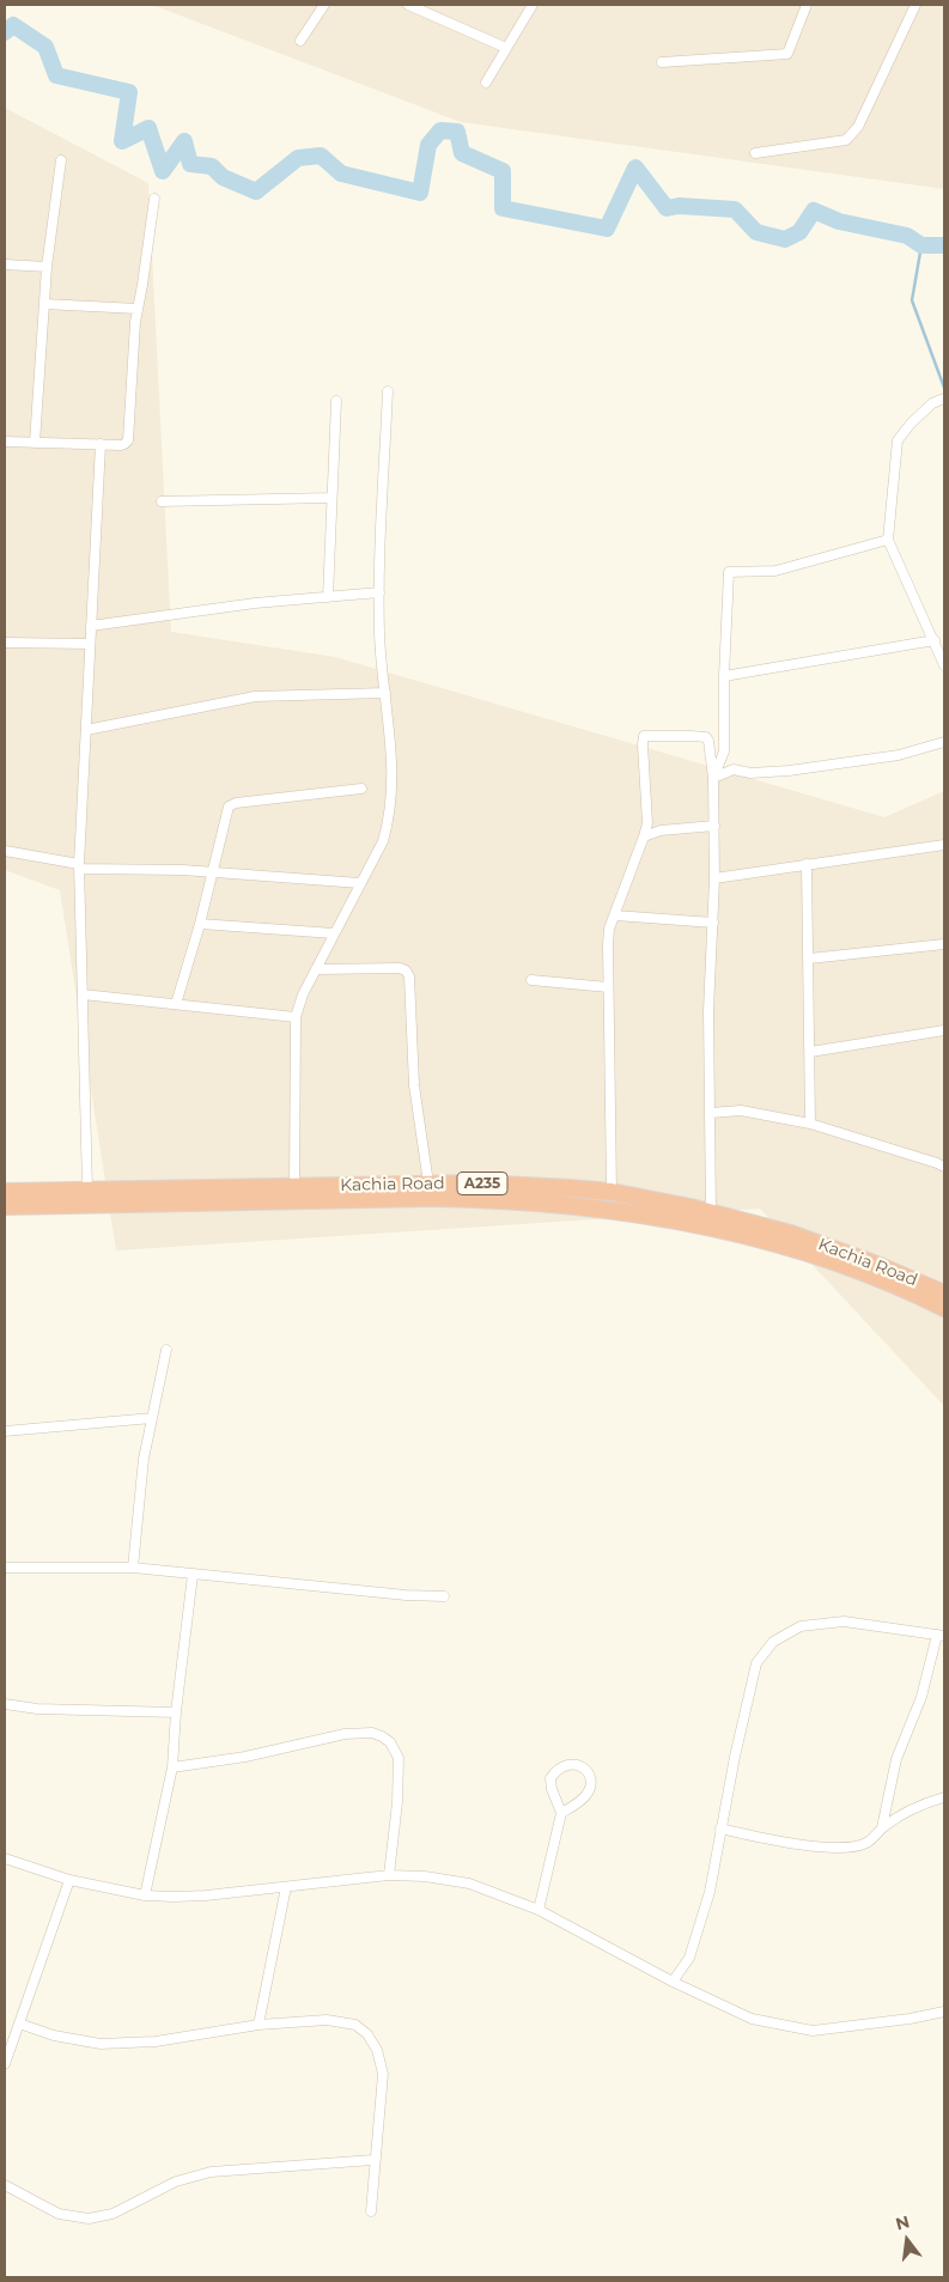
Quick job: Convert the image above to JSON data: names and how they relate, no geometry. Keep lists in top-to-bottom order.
{
  "streets": {
    "highway": ["A235", "Kachia Road"]
  },
  "north": "top"
}
